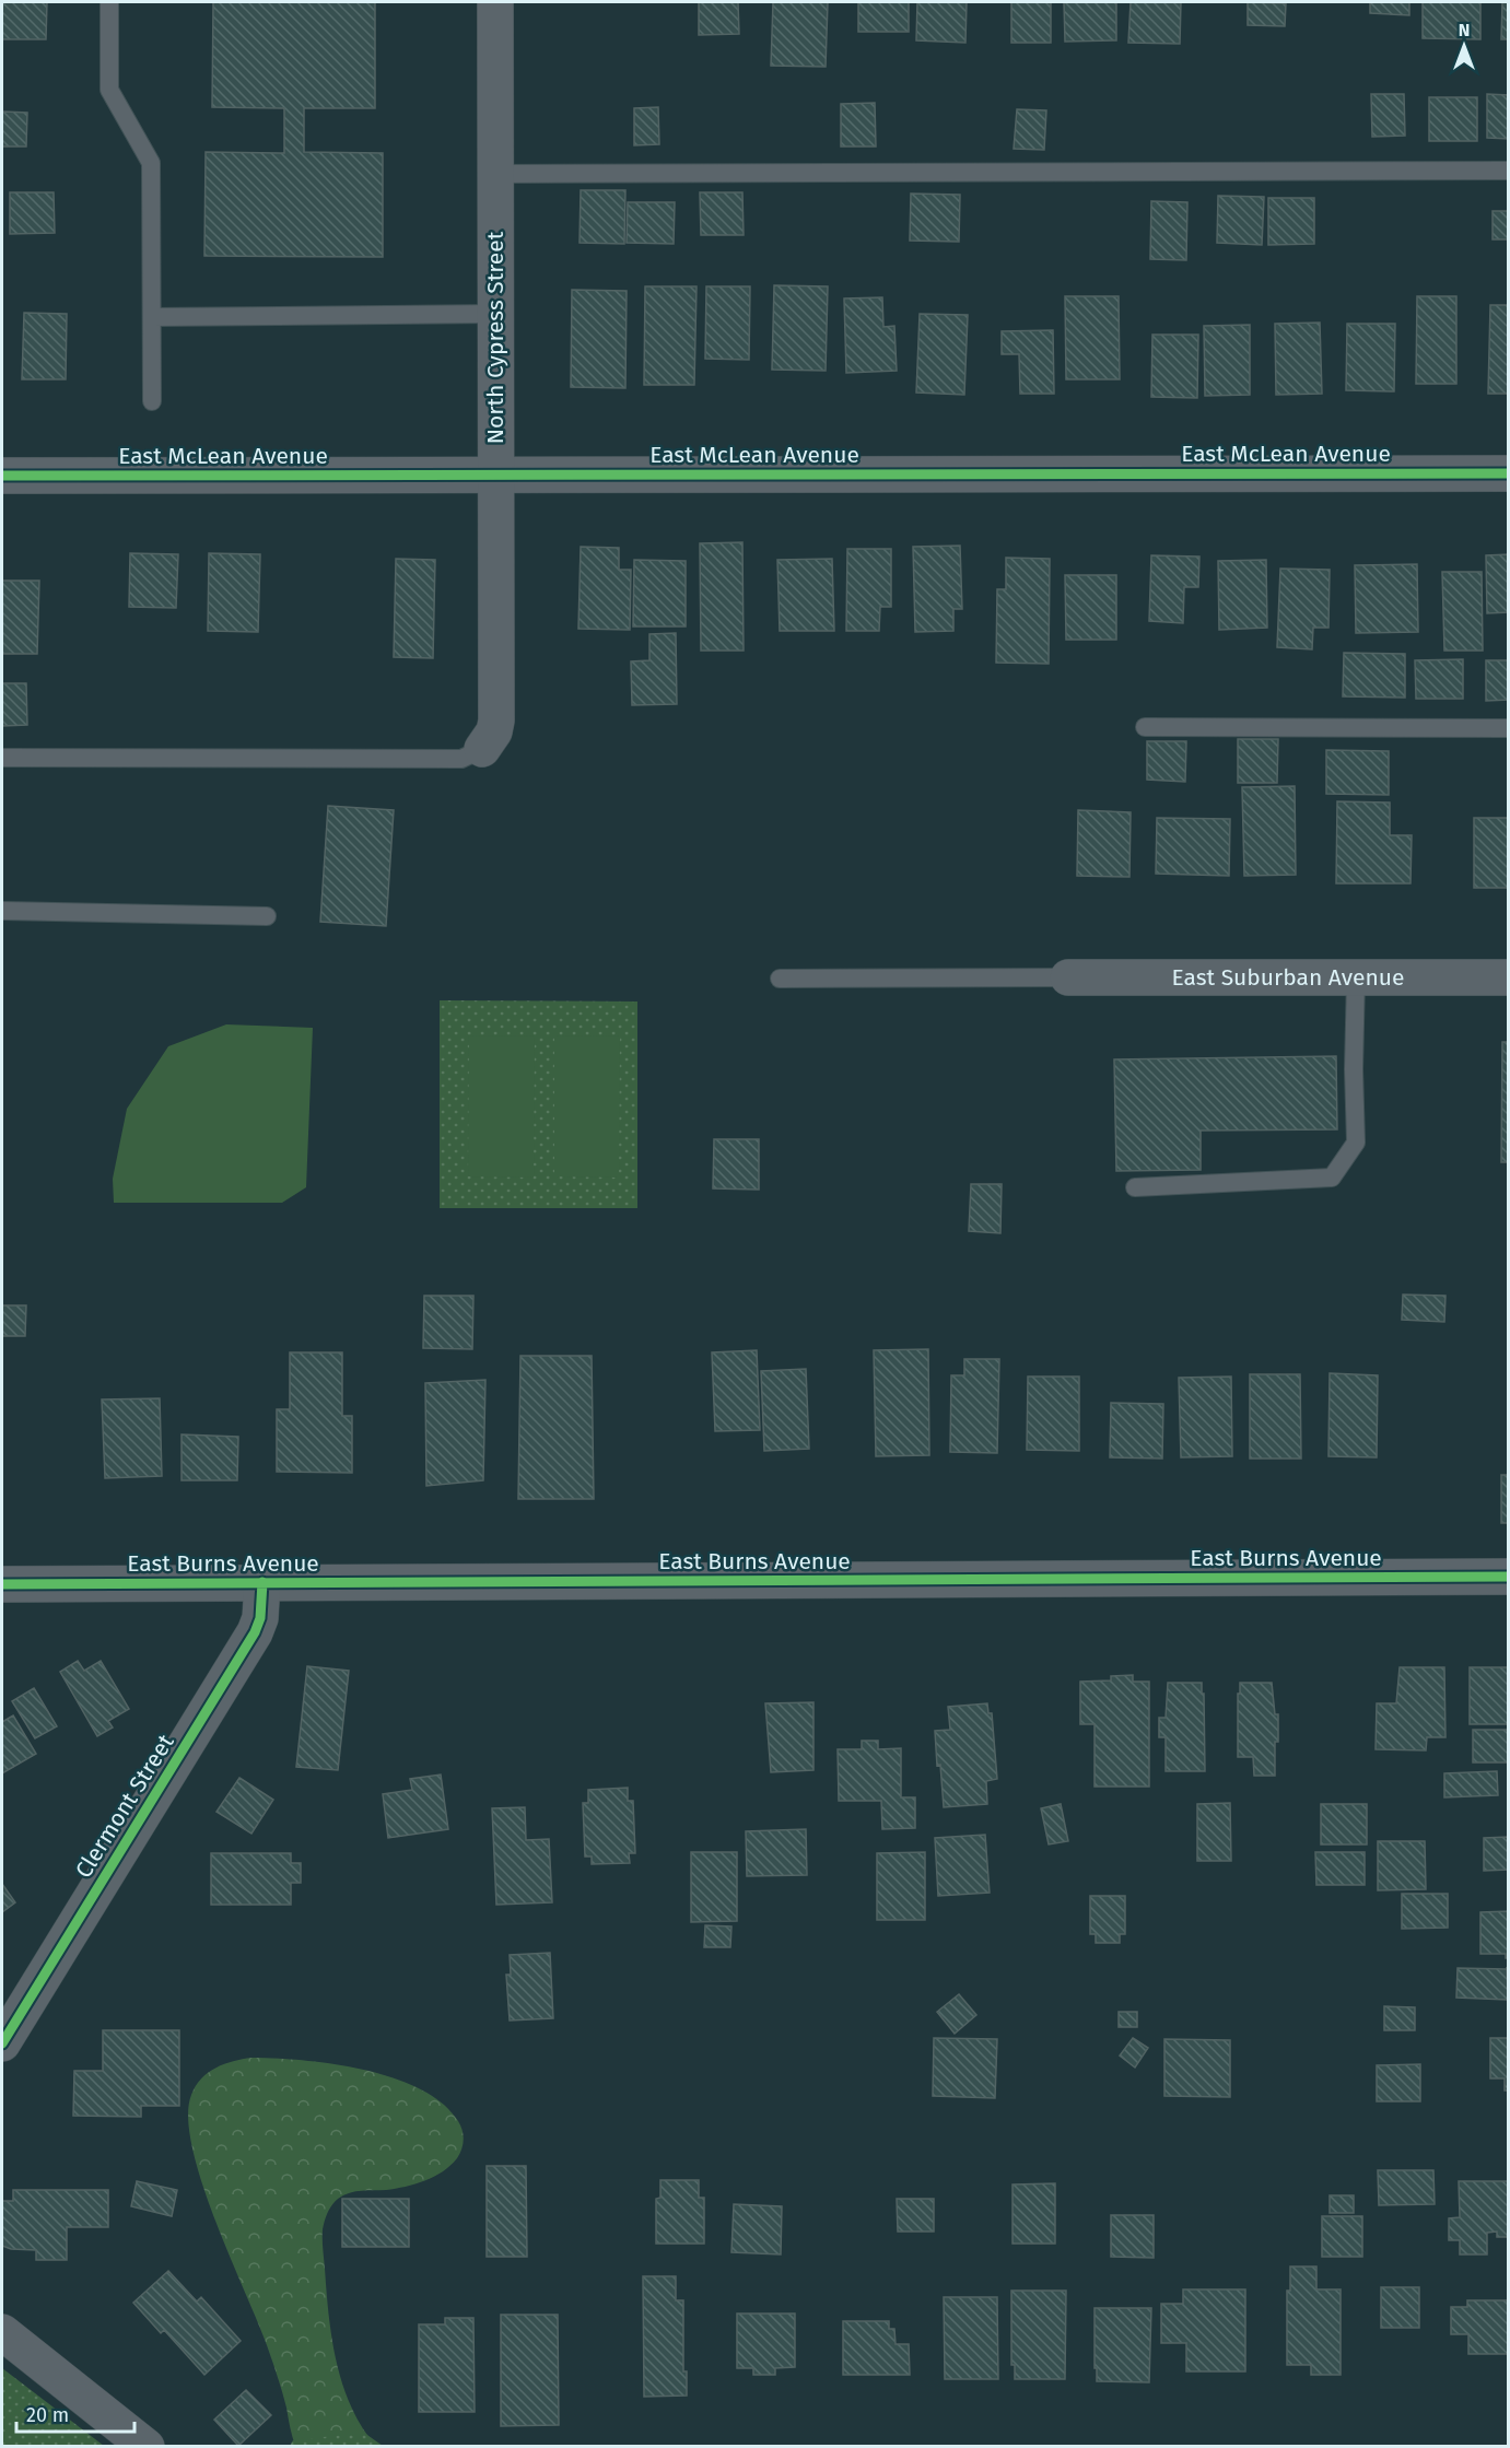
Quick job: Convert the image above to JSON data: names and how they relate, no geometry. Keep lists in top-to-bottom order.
{
  "streets": {
    "street": [
      "North Cypress Street",
      "East McLean Avenue",
      "East Suburban Avenue",
      "East Burns Avenue",
      "Clermont Street"
    ]
  },
  "crossings": [
    ["North Cypress Street", "East McLean Avenue"],
    ["East Burns Avenue", "Clermont Street"]
  ],
  "scale_bar": "20 m",
  "north": "top"
}
